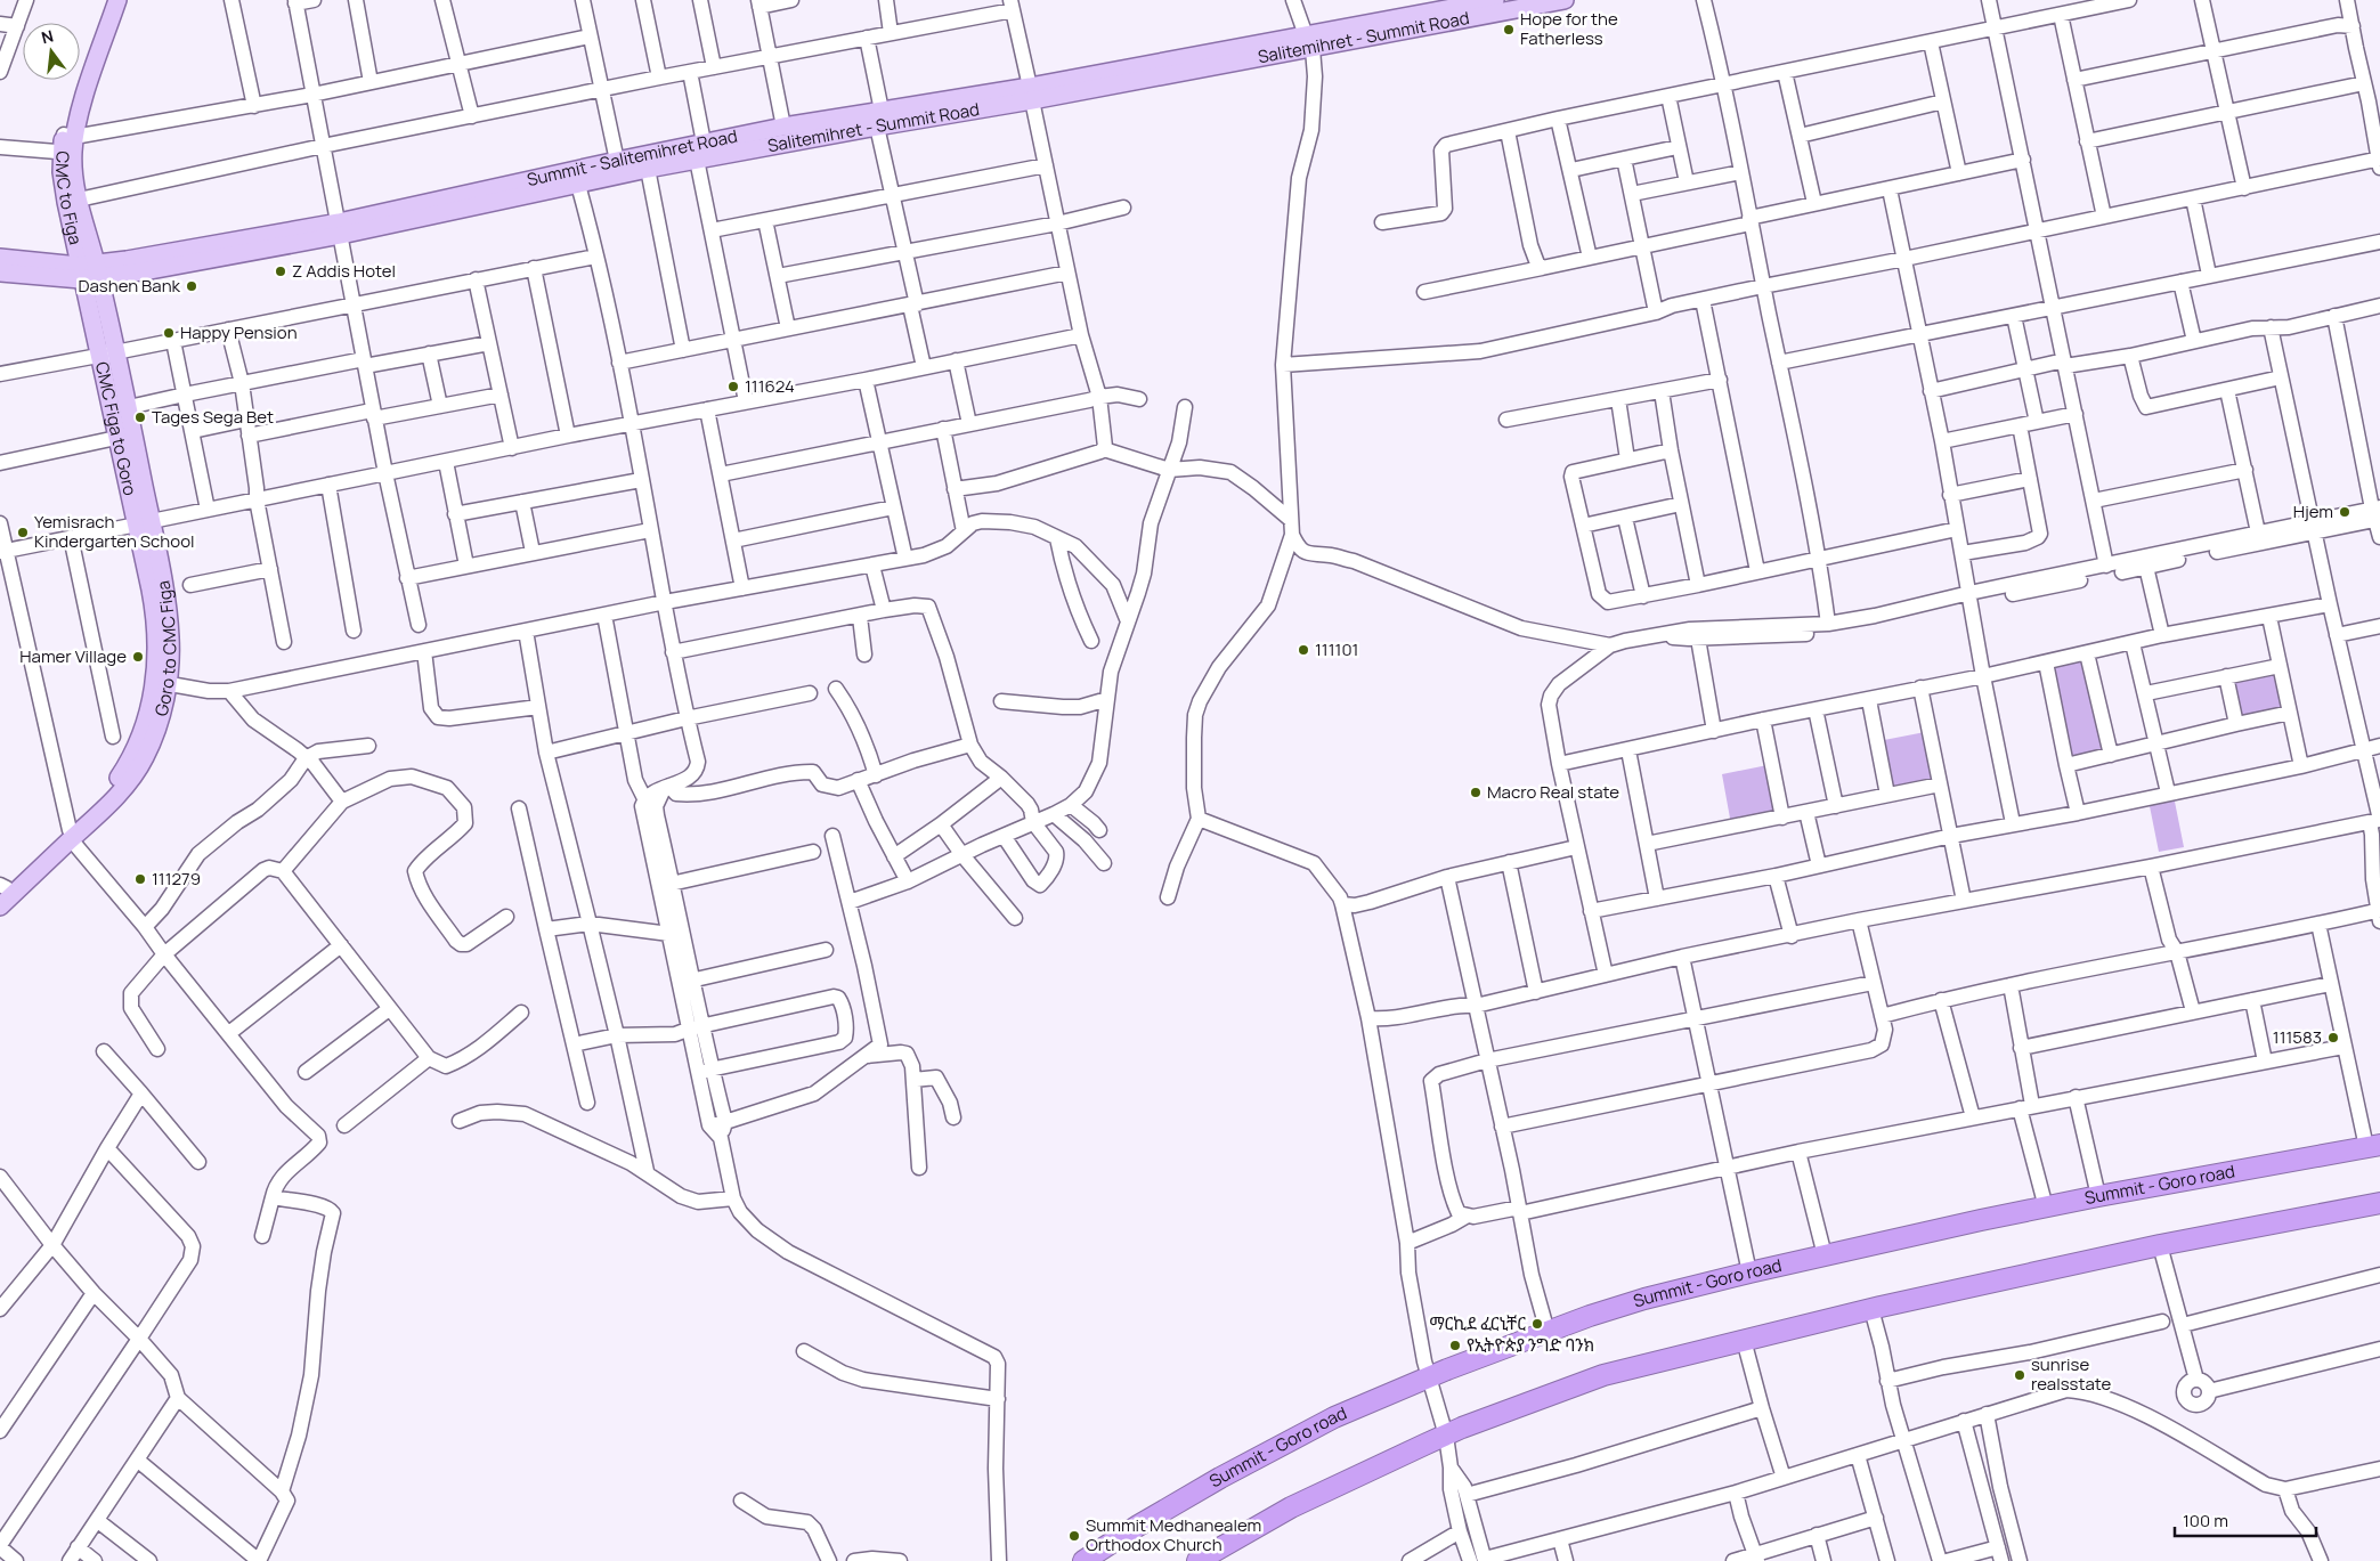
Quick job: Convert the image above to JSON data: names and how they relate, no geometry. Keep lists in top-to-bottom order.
{
  "streets": {
    "highway": ["Summit - Goro road"],
    "main road": [
      "Salitemihret - Summit Road",
      "Summit - Salitemihret Road",
      "CMC to Figa",
      "CMC Figa to Goro",
      "Goro to CMC Figa"
    ]
  },
  "crossings": [
    ["Salitemihret - Summit Road", "Summit - Salitemihret Road"],
    ["Summit - Salitemihret Road", "Goro to CMC Figa"],
    ["CMC to Figa", "CMC Figa to Goro"],
    ["CMC to Figa", "Goro to CMC Figa"],
    ["CMC Figa to Goro", "Goro to CMC Figa"]
  ],
  "places": [
    "Hope for the Fatherless",
    "Z Addis Hotel",
    "Dashen Bank",
    "Happy Pension",
    "111624",
    "Tages Sega Bet",
    "Hjem",
    "Yemisrach Kindergarten School",
    "111101",
    "Hamer Village",
    "Macro Real state",
    "111279",
    "111583",
    "ማርኪደ ፈርኒቸር",
    "የኢትዮጵያ ንግድ ባንክ",
    "sunrise realsstate",
    "Summit Medhanealem Orthodox Church"
  ],
  "scale_bar": "100 m",
  "north": "top"
}
